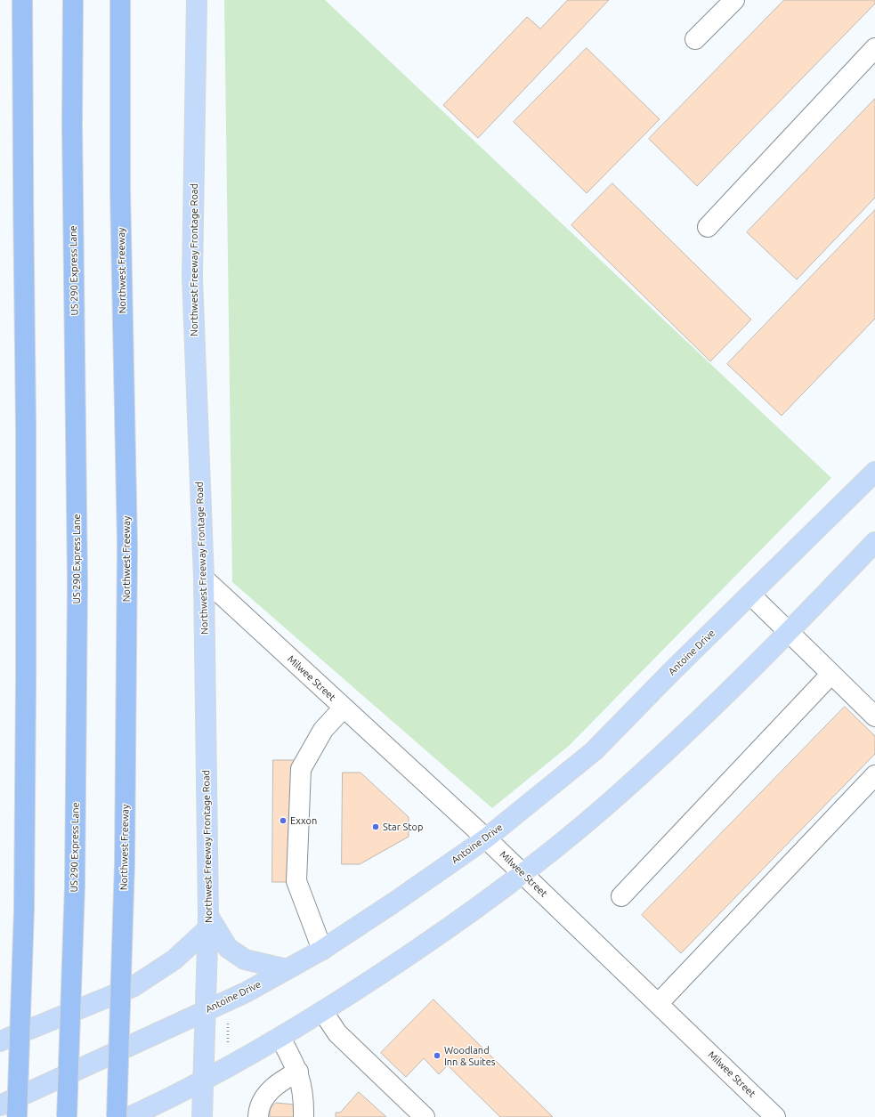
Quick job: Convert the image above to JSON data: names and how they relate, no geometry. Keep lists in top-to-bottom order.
{
  "streets": {
    "highway": ["US 290 Express Lane", "Northwest Freeway"],
    "main road": ["Northwest Freeway Frontage Road", "Antoine Drive"],
    "street": ["Milwee Street"]
  },
  "crossings": [
    ["Northwest Freeway Frontage Road", "Antoine Drive"],
    ["Northwest Freeway Frontage Road", "Milwee Street"],
    ["Antoine Drive", "Milwee Street"]
  ],
  "places": ["Exxon", "Star Stop", "Woodland Inn & Suites"]
}
